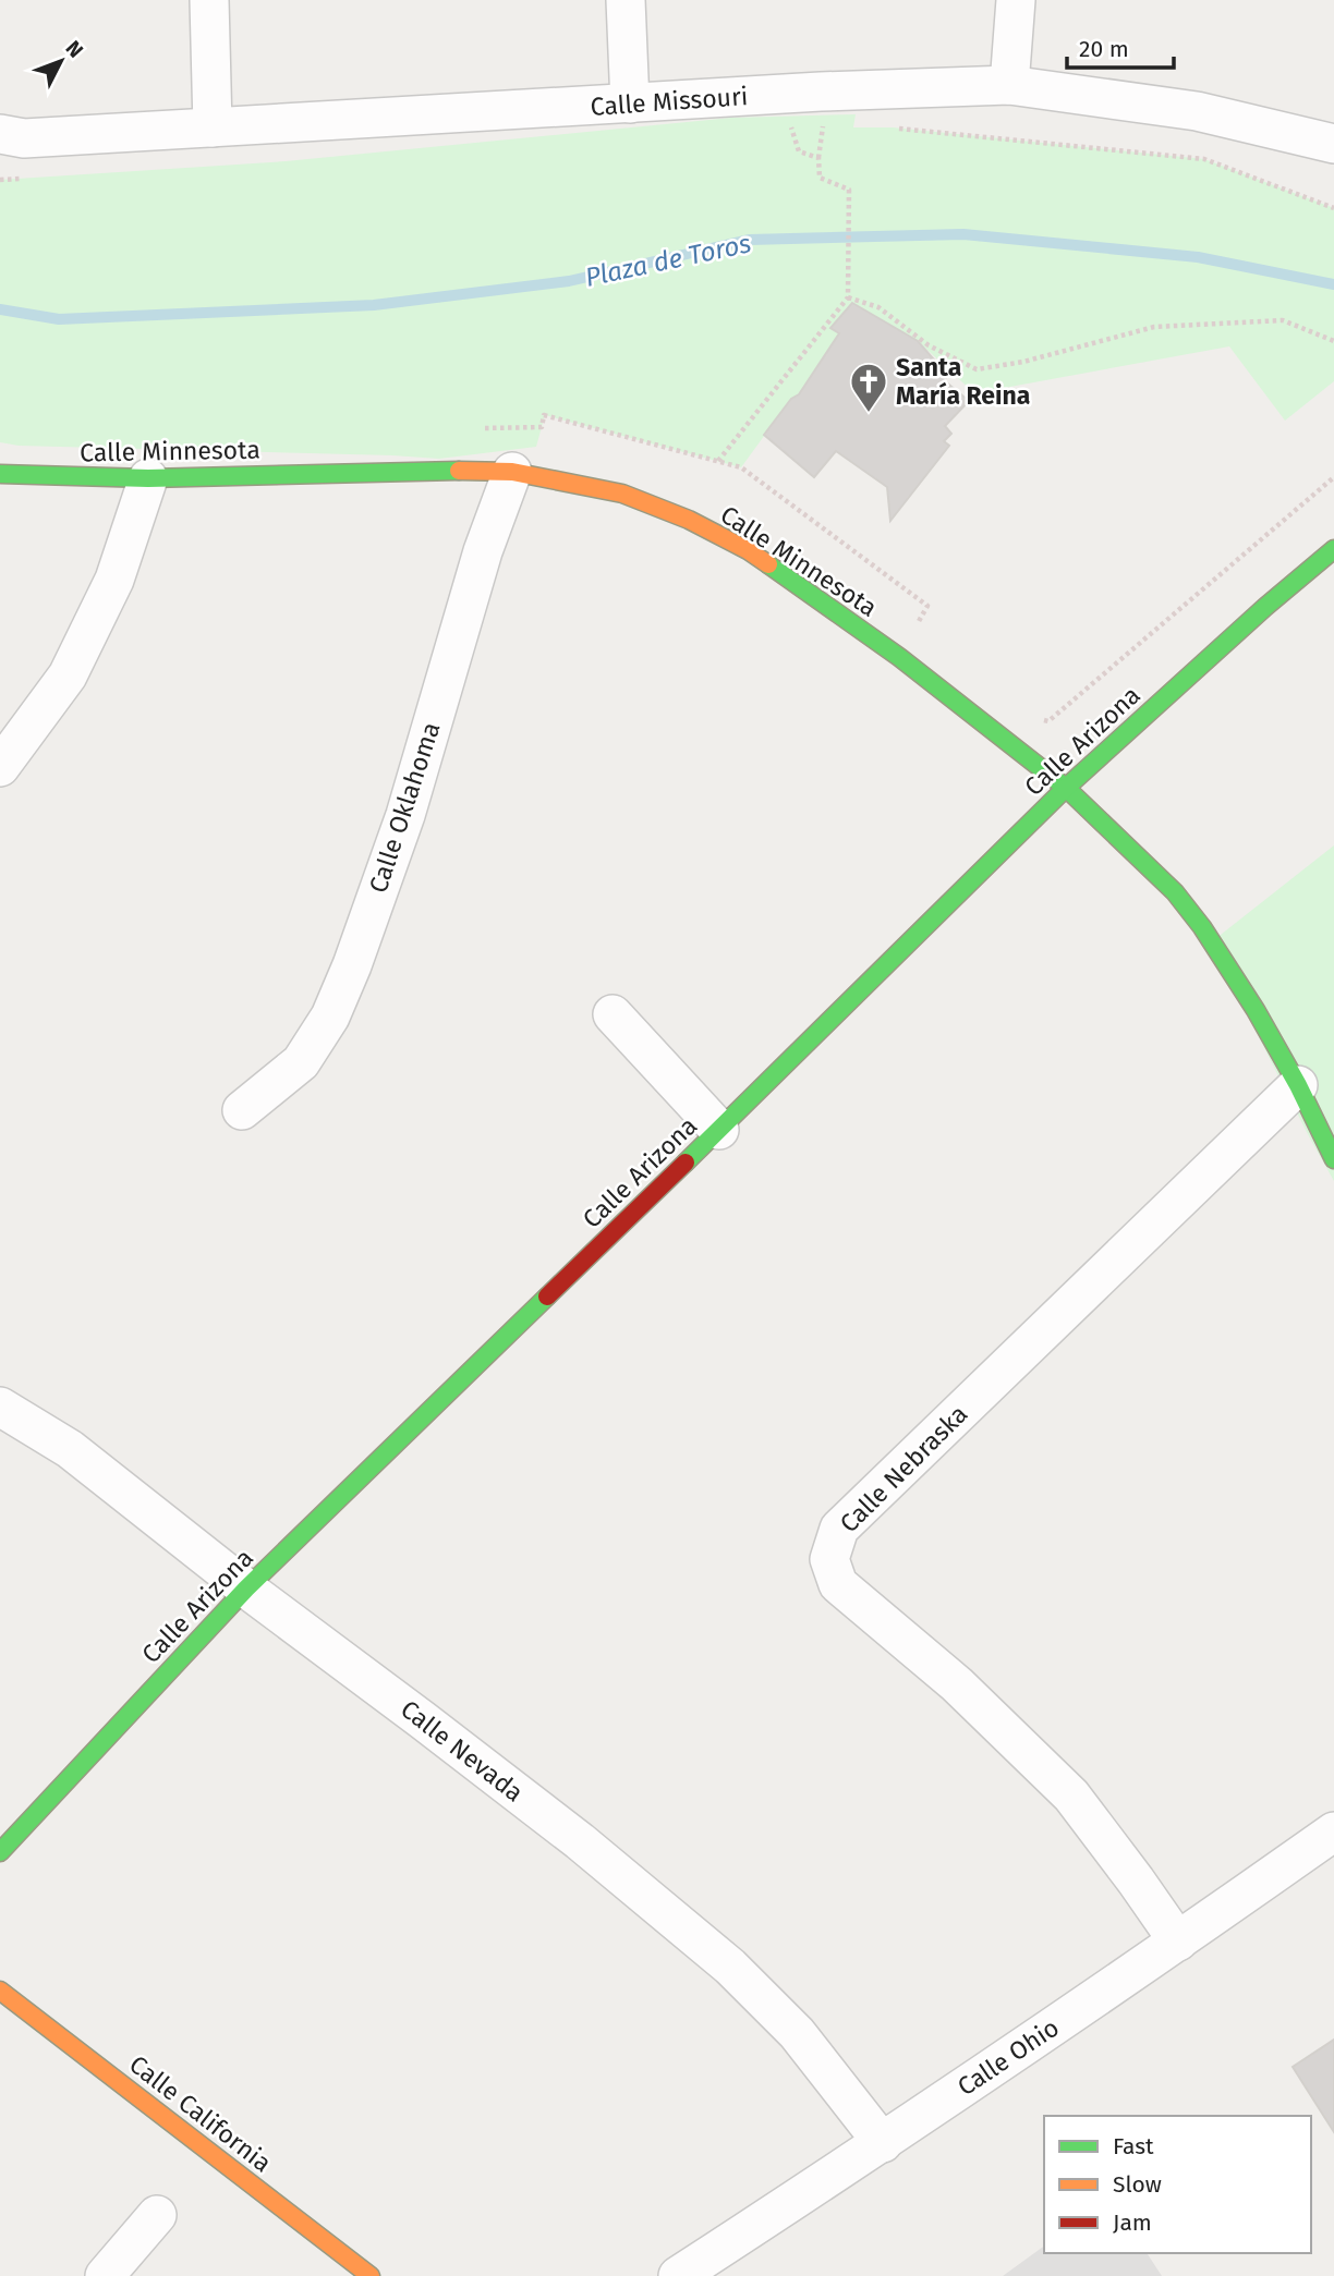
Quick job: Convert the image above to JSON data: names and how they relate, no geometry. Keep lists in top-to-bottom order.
{
  "streets": {
    "street": [
      "Calle Missouri",
      "Calle Minnesota",
      "Calle Arizona",
      "Calle Oklahoma",
      "Calle Nebraska",
      "Calle Nevada",
      "Calle Ohio",
      "Calle California"
    ]
  },
  "crossings": [
    ["Calle Minnesota", "Calle Arizona"],
    ["Calle Minnesota", "Calle Oklahoma"],
    ["Calle Minnesota", "Calle Nebraska"],
    ["Calle Arizona", "Calle Nevada"],
    ["Calle Nebraska", "Calle Ohio"],
    ["Calle Nevada", "Calle Ohio"]
  ],
  "water": ["Plaza de Toros"],
  "places": {
    "church": ["Santa María Reina"]
  },
  "legend": ["Fast", "Slow", "Jam"],
  "scale_bar": "20 m",
  "north": "top right"
}
